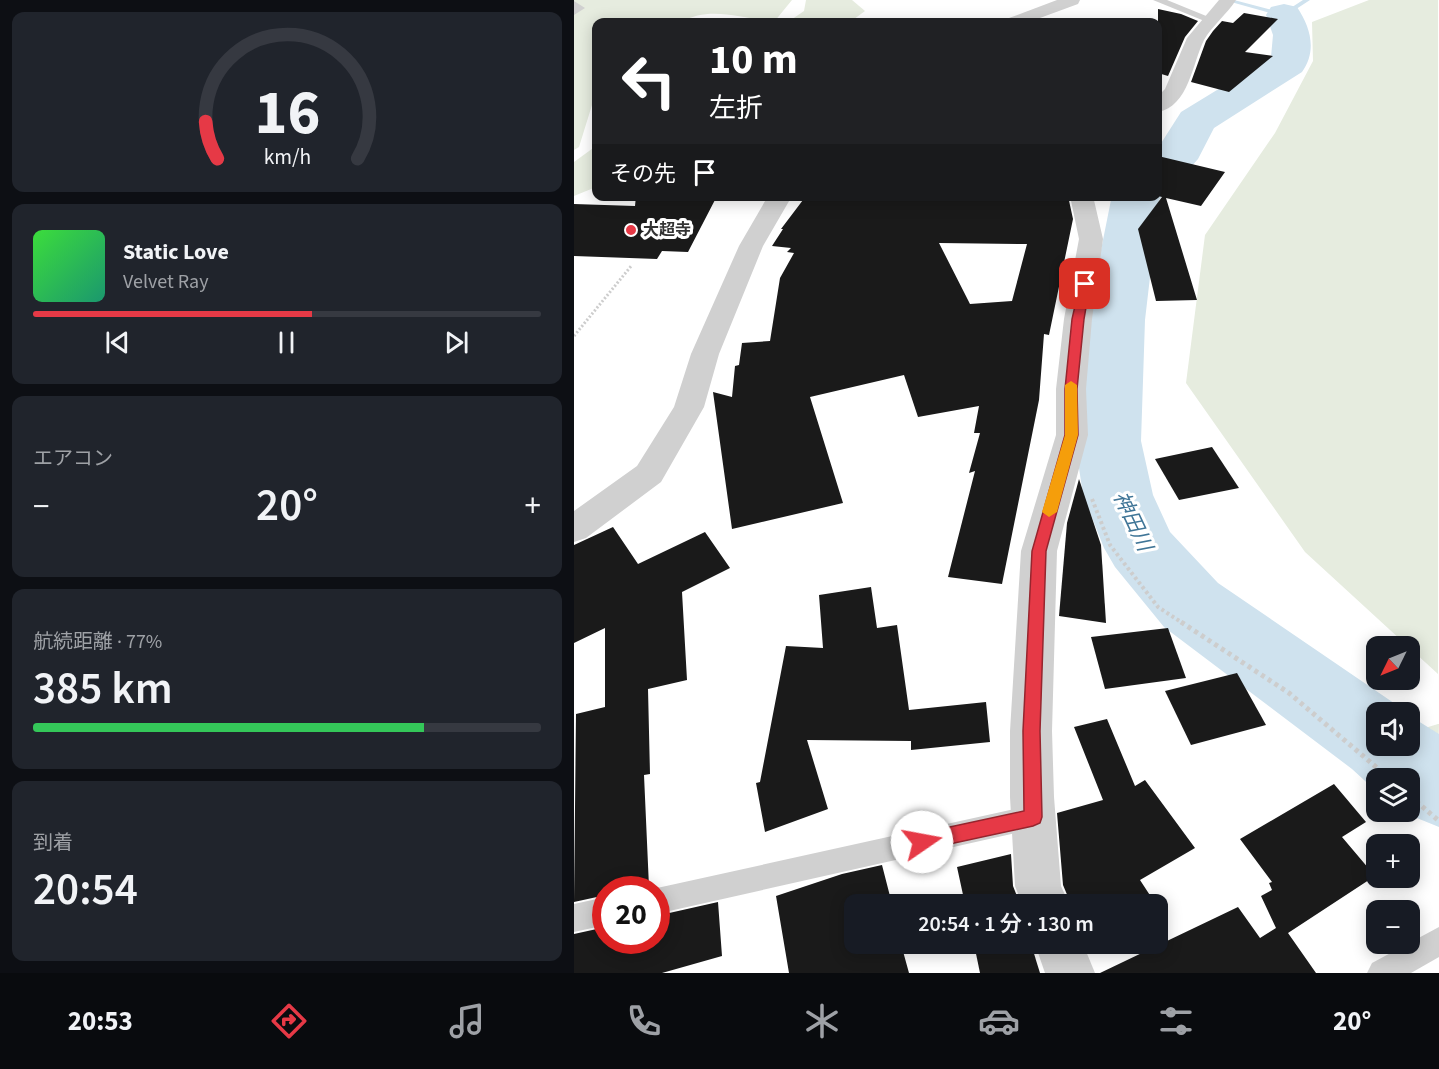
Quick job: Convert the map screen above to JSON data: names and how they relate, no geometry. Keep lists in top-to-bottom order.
{
  "water": ["神田川"],
  "places": ["大超寺"],
  "north": "bottom left",
  "page": {
    "turn": ["10 m", "左折"],
    "then": "その先",
    "song": ["Static Love", "Velvet Ray"],
    "tile": [
      "エアコン",
      ["航続距離 · 77%", "385 km"],
      ["到着", "20:54"]
    ],
    "heat": ["−", "20°", "+"],
    "map_buttons": ["+", "−"],
    "limit": "20",
    "trip": "20:54 · 1 分 · 130 m",
    "tabs": ["20:53", "20°"],
    "gauge": ["16", "km/h"]
  }
}
